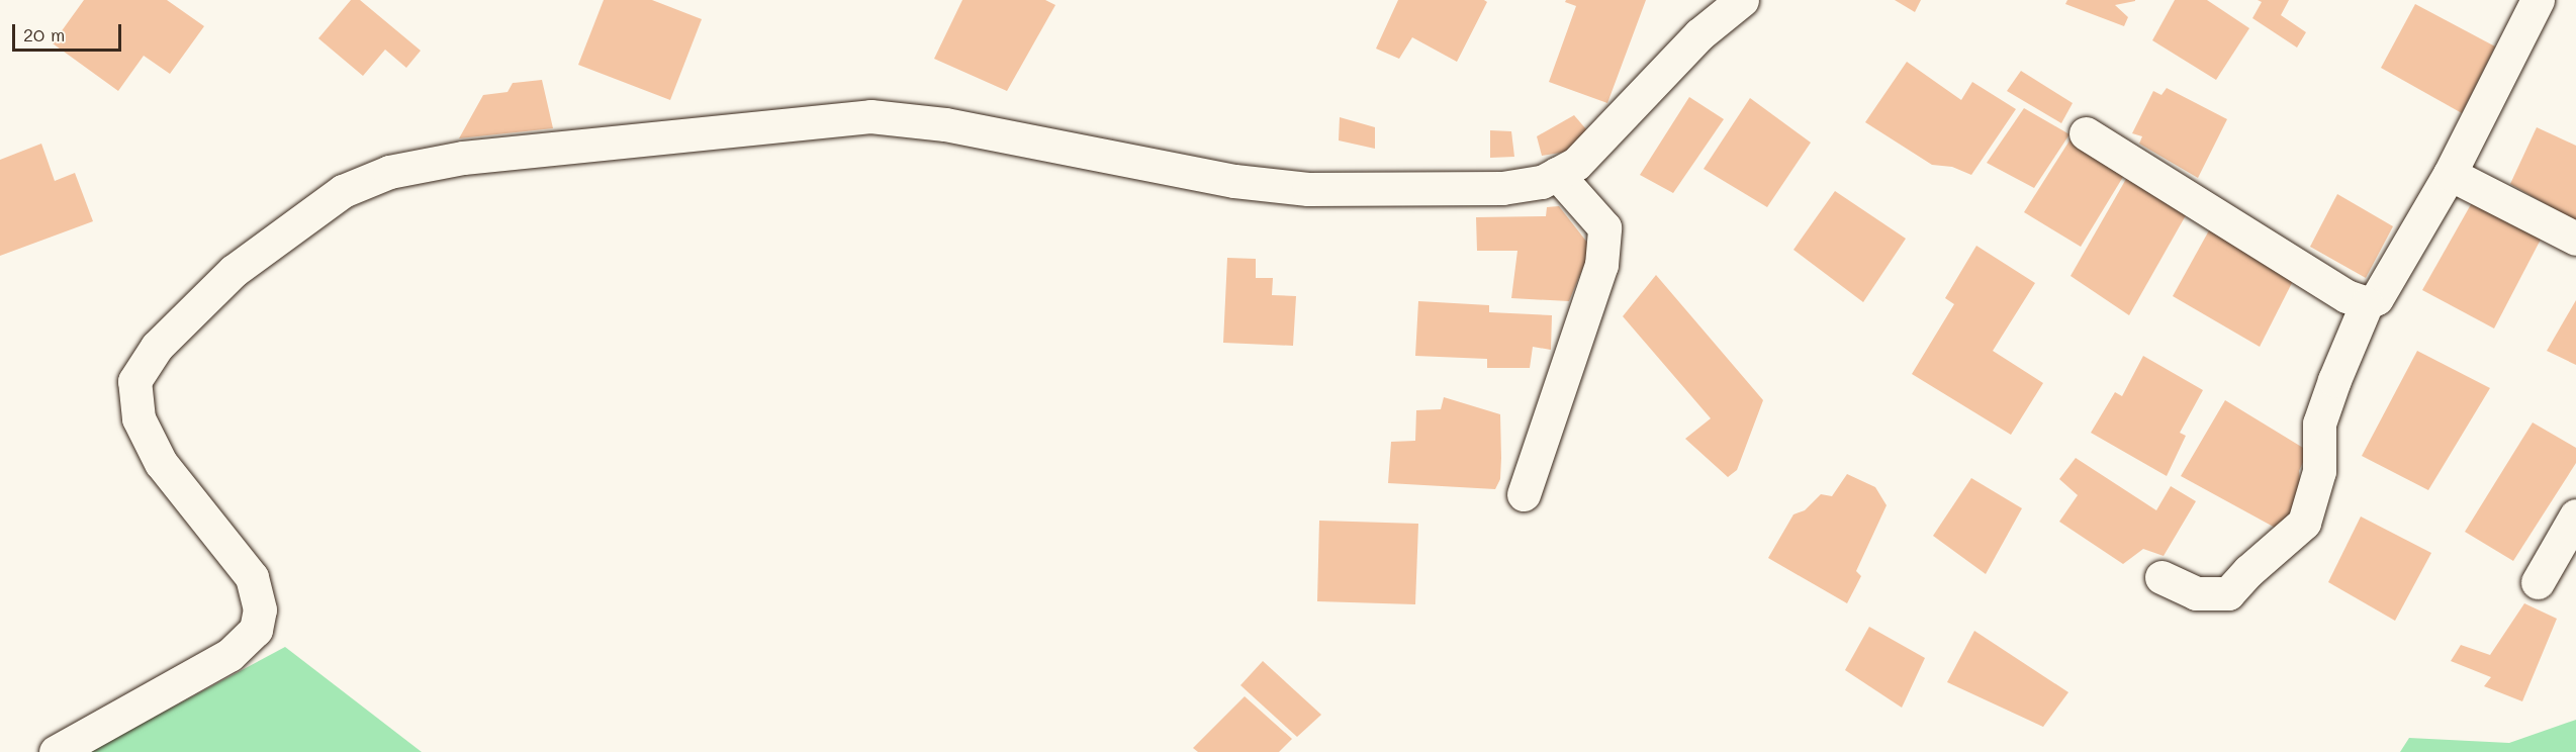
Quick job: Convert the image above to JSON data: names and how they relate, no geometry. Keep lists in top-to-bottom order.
{
  "scale_bar": "20 m"
}
